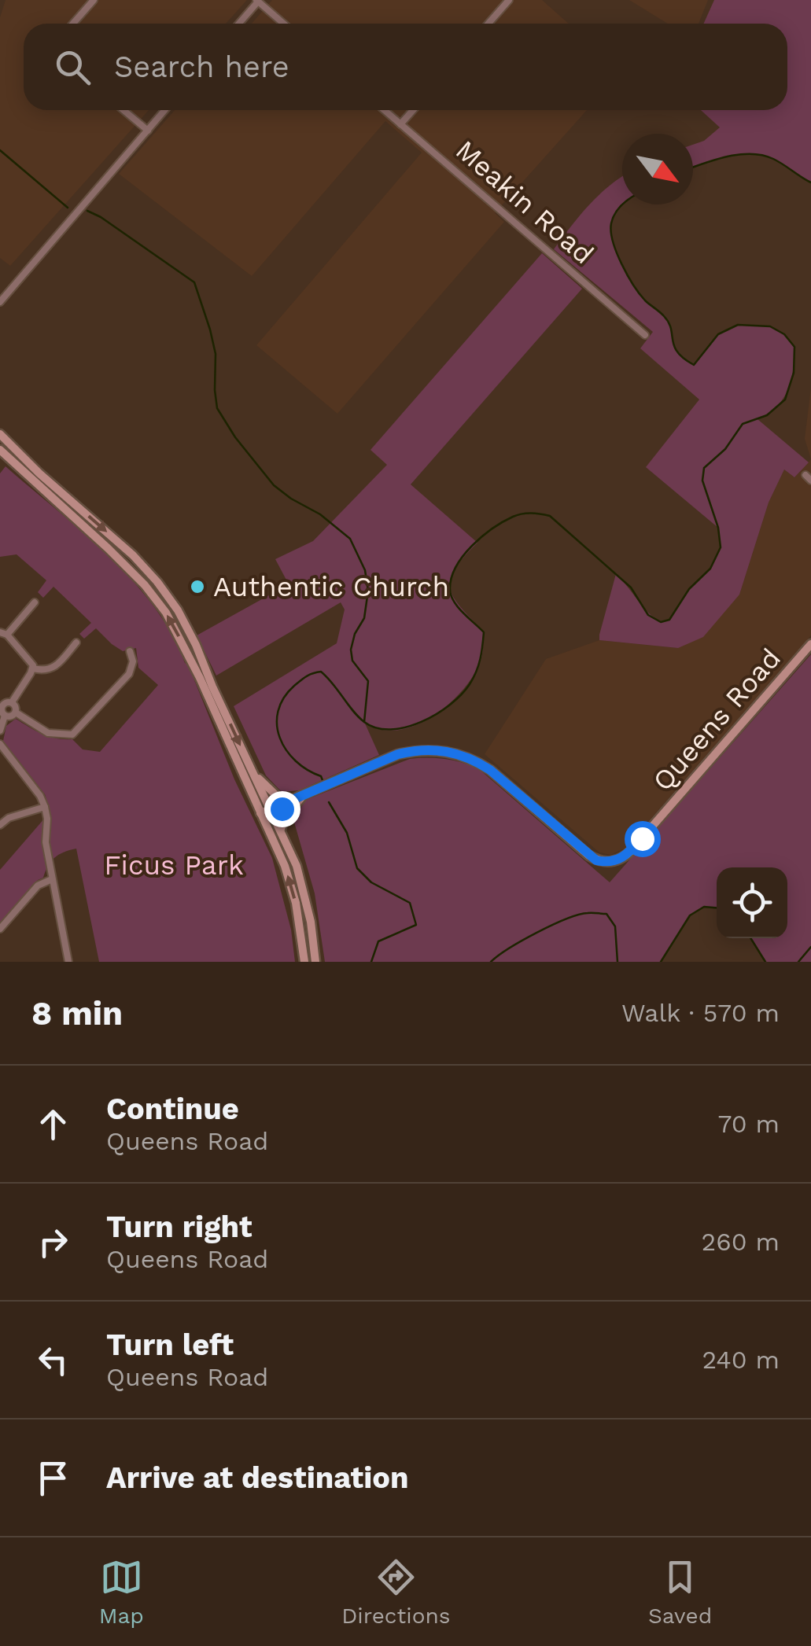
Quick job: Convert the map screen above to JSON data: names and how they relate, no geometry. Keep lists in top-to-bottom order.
{
  "streets": {
    "main road": ["Queens Road"],
    "street": ["Meakin Road"]
  },
  "parks": ["Ficus Park"],
  "places": ["Authentic Church"],
  "north": "bottom right",
  "page": {
    "search": "Search here",
    "heading": ["8 min", "Walk · 570 m"],
    "list": [
      ["Continue", "Queens Road", "70 m"],
      ["Turn right", "Queens Road", "260 m"],
      ["Turn left", "Queens Road", "240 m"],
      "Arrive at destination"
    ],
    "nav": ["Map", "Directions", "Saved"]
  }
}
